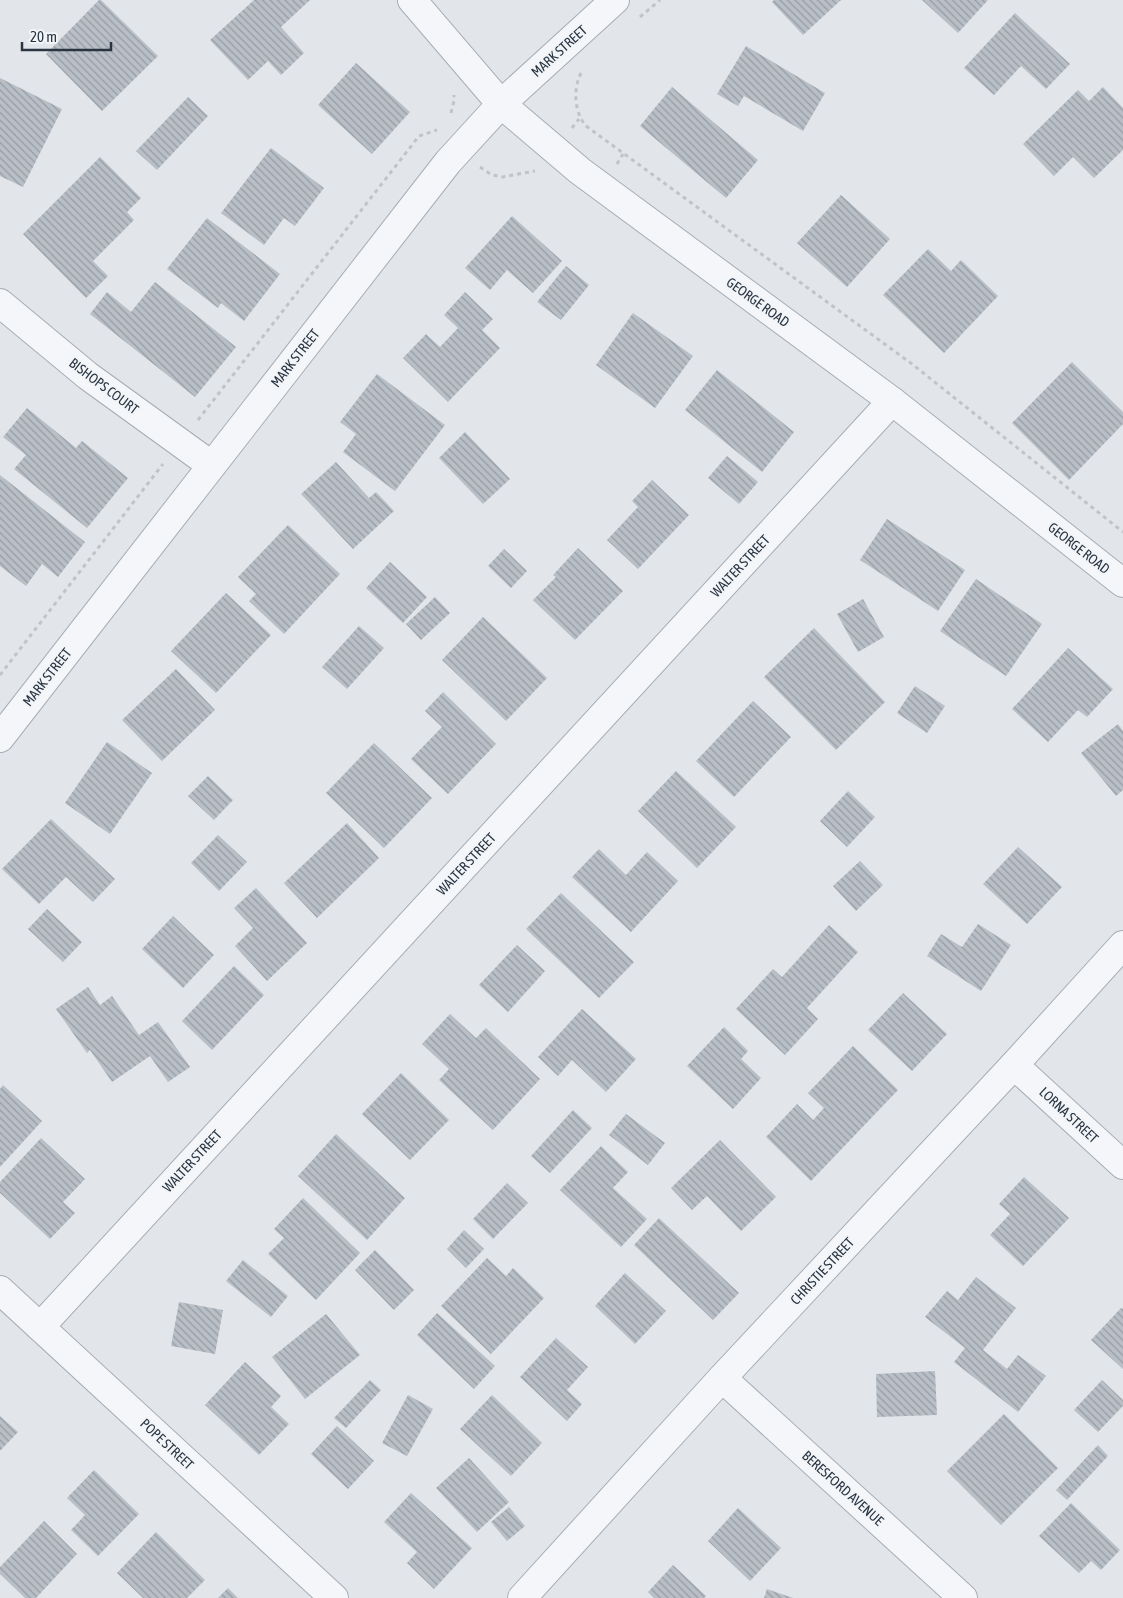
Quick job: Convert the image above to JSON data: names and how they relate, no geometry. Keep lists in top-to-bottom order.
{
  "streets": {
    "street": [
      "MARK STREET",
      "GEORGE ROAD",
      "BISHOPS COURT",
      "WALTER STREET",
      "LORNA STREET",
      "CHRISTIE STREET",
      "POPE STREET",
      "BERESFORD AVENUE"
    ]
  },
  "crossings": [
    ["MARK STREET", "GEORGE ROAD"],
    ["MARK STREET", "BISHOPS COURT"],
    ["GEORGE ROAD", "WALTER STREET"],
    ["WALTER STREET", "POPE STREET"],
    ["LORNA STREET", "CHRISTIE STREET"],
    ["CHRISTIE STREET", "BERESFORD AVENUE"]
  ],
  "scale_bar": "20 m"
}
